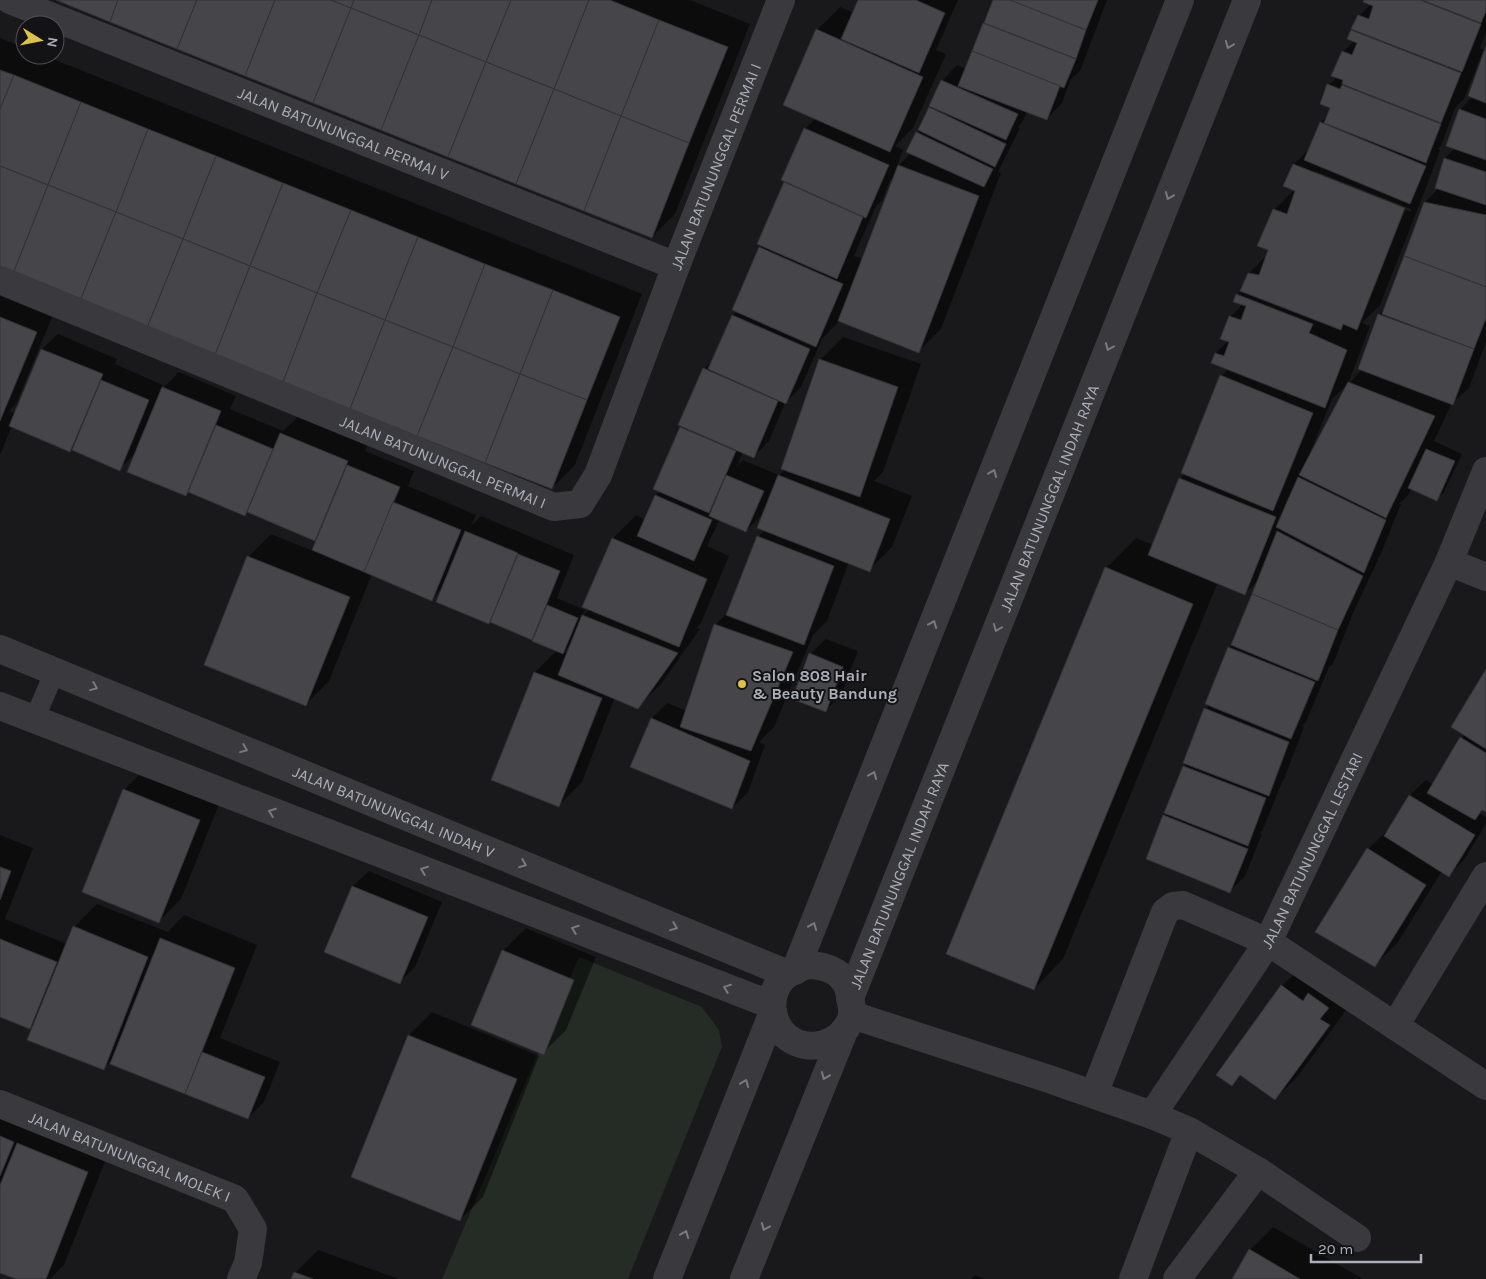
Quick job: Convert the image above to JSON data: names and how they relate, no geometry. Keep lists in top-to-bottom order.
{
  "streets": {
    "street": [
      "JALAN BATUNUNGGAL PERMAI V",
      "JALAN BATUNUNGGAL PERMAI I",
      "JALAN BATUNUNGGAL INDAH RAYA",
      "JALAN BATUNUNGGAL INDAH V",
      "JALAN BATUNUNGGAL LESTARI",
      "JALAN BATUNUNGGAL MOLEK I"
    ]
  },
  "crossings": [
    ["JALAN BATUNUNGGAL PERMAI V", "JALAN BATUNUNGGAL PERMAI I"],
    ["JALAN BATUNUNGGAL INDAH RAYA", "JALAN BATUNUNGGAL INDAH V"]
  ],
  "places": ["Salon 808 Hair & Beauty Bandung"],
  "scale_bar": "20 m",
  "north": "right"
}
